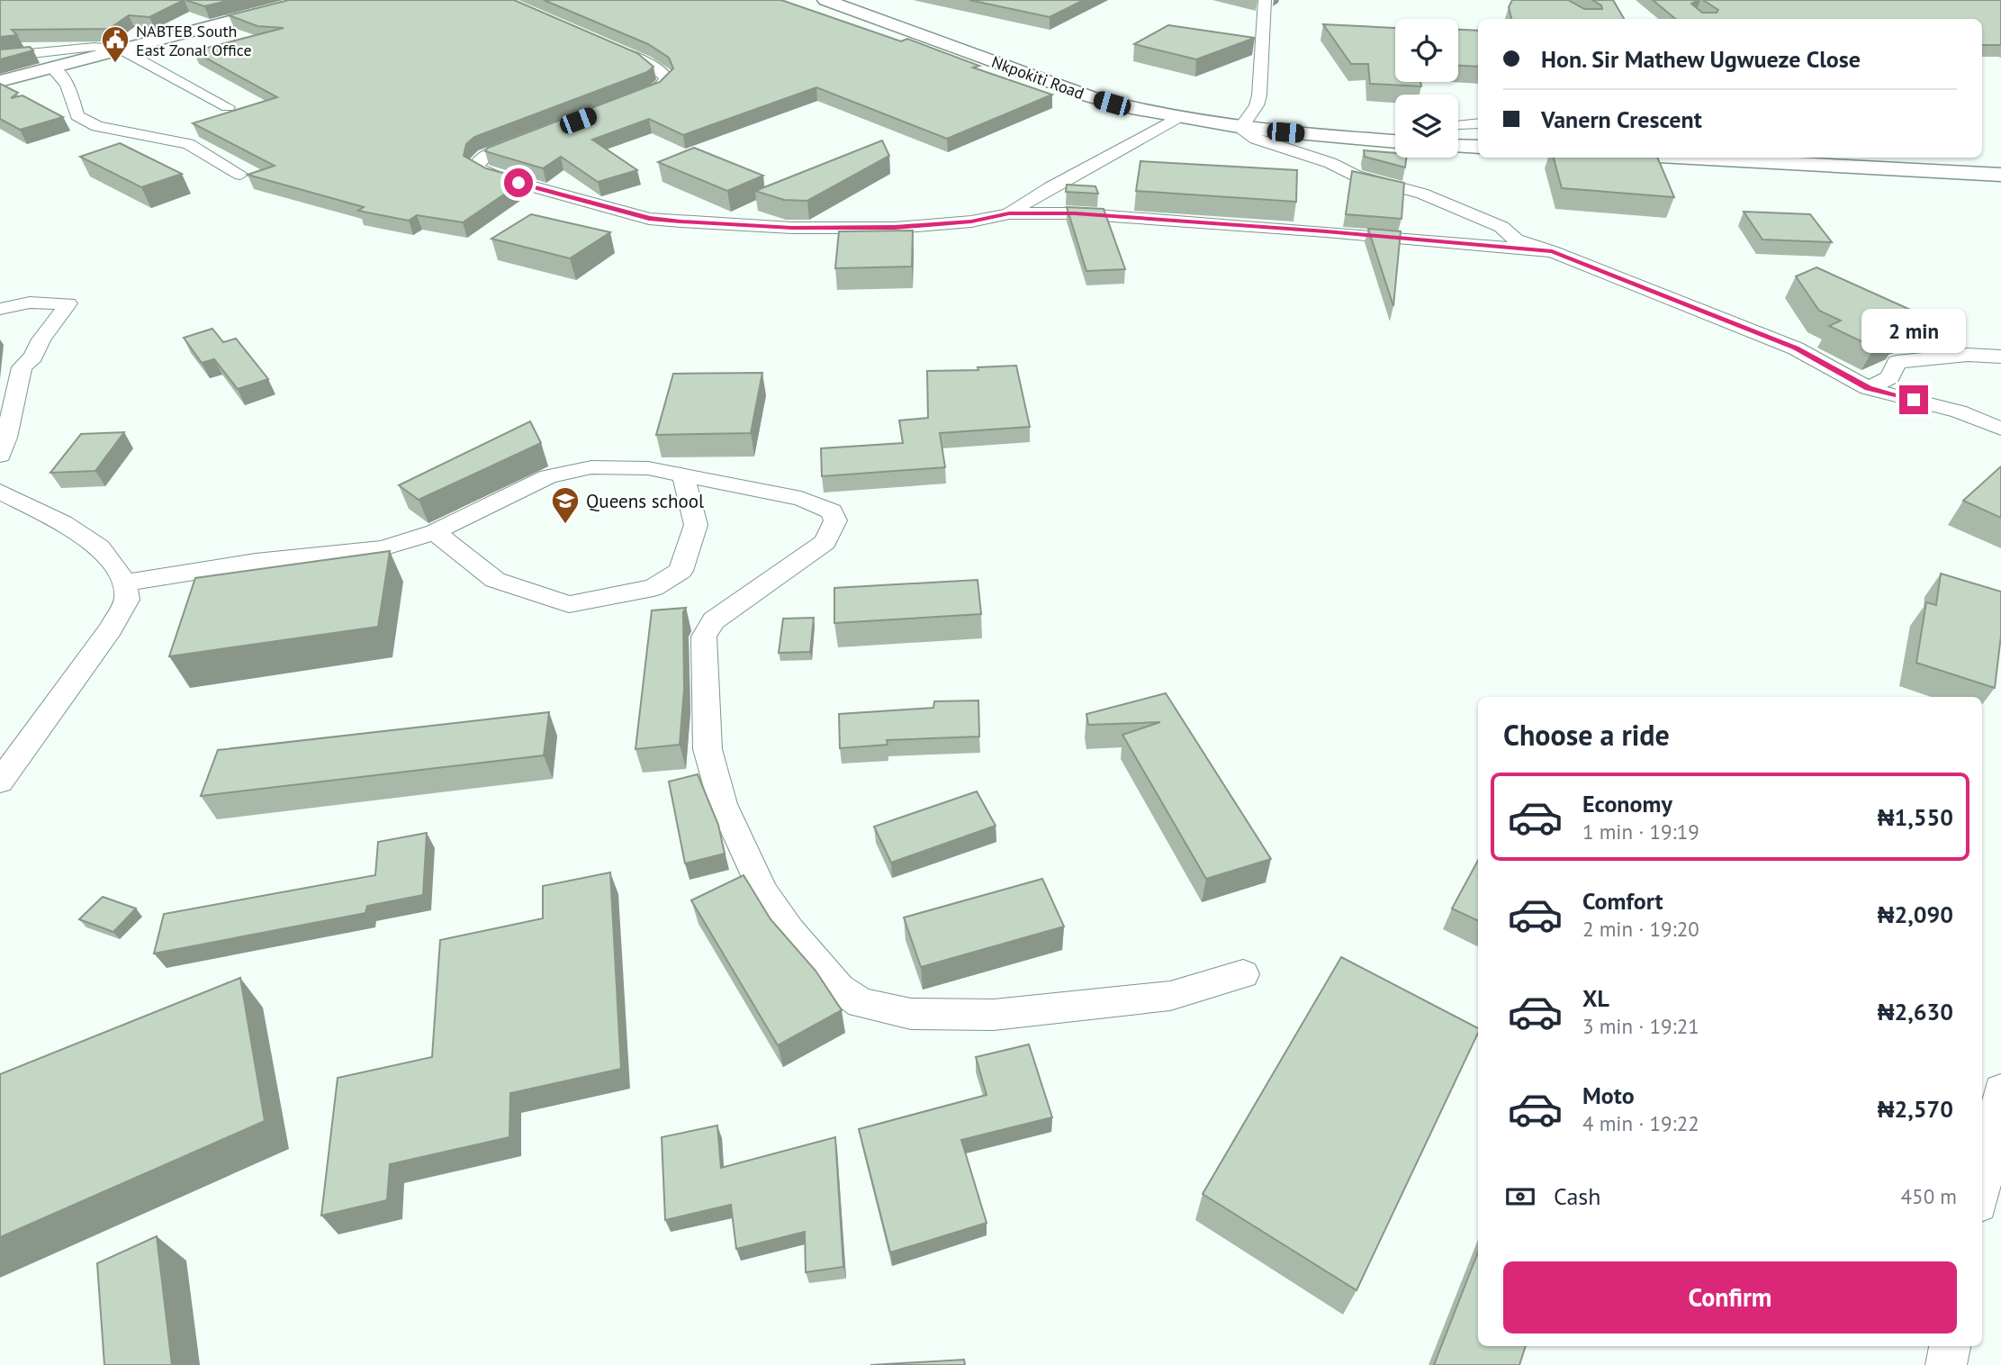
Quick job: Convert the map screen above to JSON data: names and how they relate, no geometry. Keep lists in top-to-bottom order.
{
  "streets": {
    "main road": ["Nkpokiti Road"]
  },
  "places": {
    "public building": ["NABTEB South East Zonal Office"],
    "school or university": ["Queens school"]
  },
  "page": {
    "banner": ["Hon. Sir Mathew Ugwueze Close", "Vanern Crescent"],
    "bubble": "2 min",
    "heading": "Choose a ride",
    "list": [
      {
        "name": "Economy",
        "note": "1 min · 19:19",
        "value": "₦1,550"
      },
      {
        "name": "Comfort",
        "note": "2 min · 19:20",
        "value": "₦2,090"
      },
      {
        "name": "XL",
        "note": "3 min · 19:21",
        "value": "₦2,630"
      },
      {
        "name": "Moto",
        "note": "4 min · 19:22",
        "value": "₦2,570"
      }
    ],
    "pay": ["Cash", "450 m"],
    "buttons": "Confirm"
  }
}
